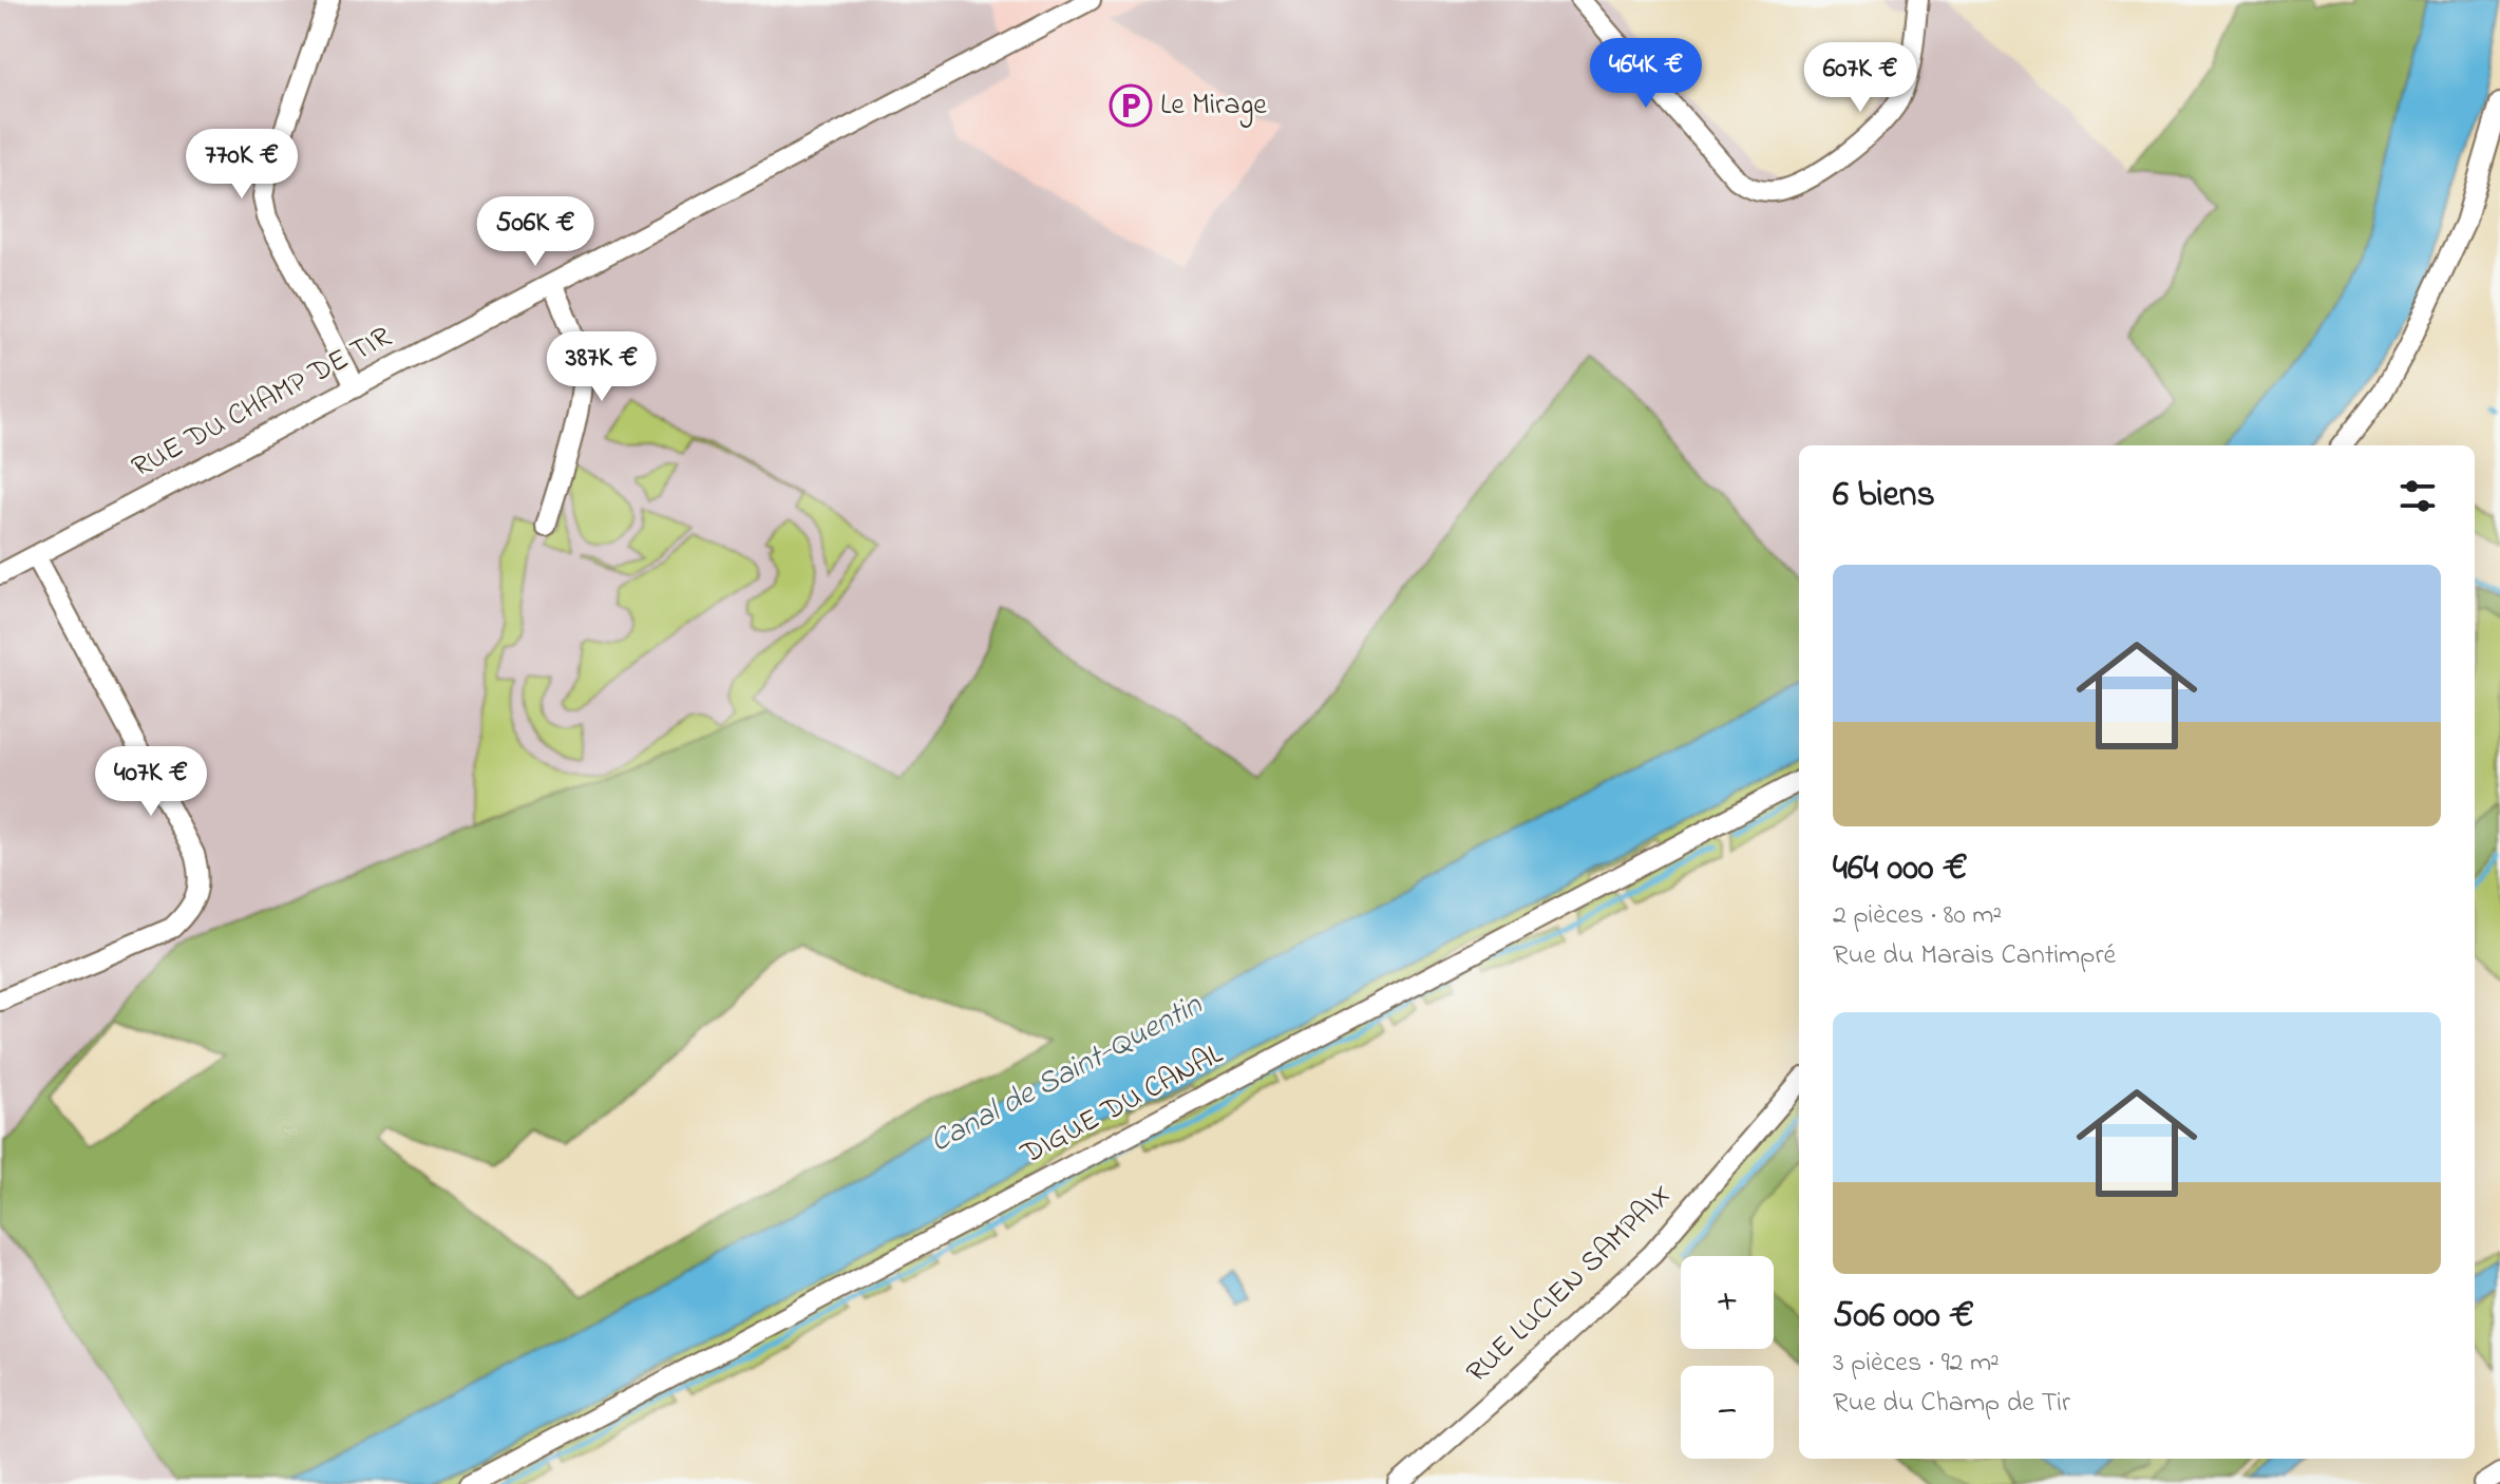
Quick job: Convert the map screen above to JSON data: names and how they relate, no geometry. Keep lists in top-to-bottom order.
{
  "streets": {
    "street": ["RUE DU CHAMP DE TIR", "DIGUE DU CANAL", "RUE LUCIEN SAMPAIX"]
  },
  "water": ["Canal de Saint-Quentin"],
  "places": {
    "parking": ["Le Mirage"]
  },
  "page": {
    "price": [
      "464K €",
      "607K €",
      "770K €",
      "506K €",
      "387K €",
      "407K €"
    ],
    "heading": "6 biens",
    "list": [
      {
        "name": "464 000 €",
        "note": "2 pièces · 80 m² · Rue du Marais Cantimpré"
      },
      {
        "name": "506 000 €",
        "note": "3 pièces · 92 m² · Rue du Champ de Tir"
      }
    ],
    "map_buttons": ["+", "−"]
  }
}
